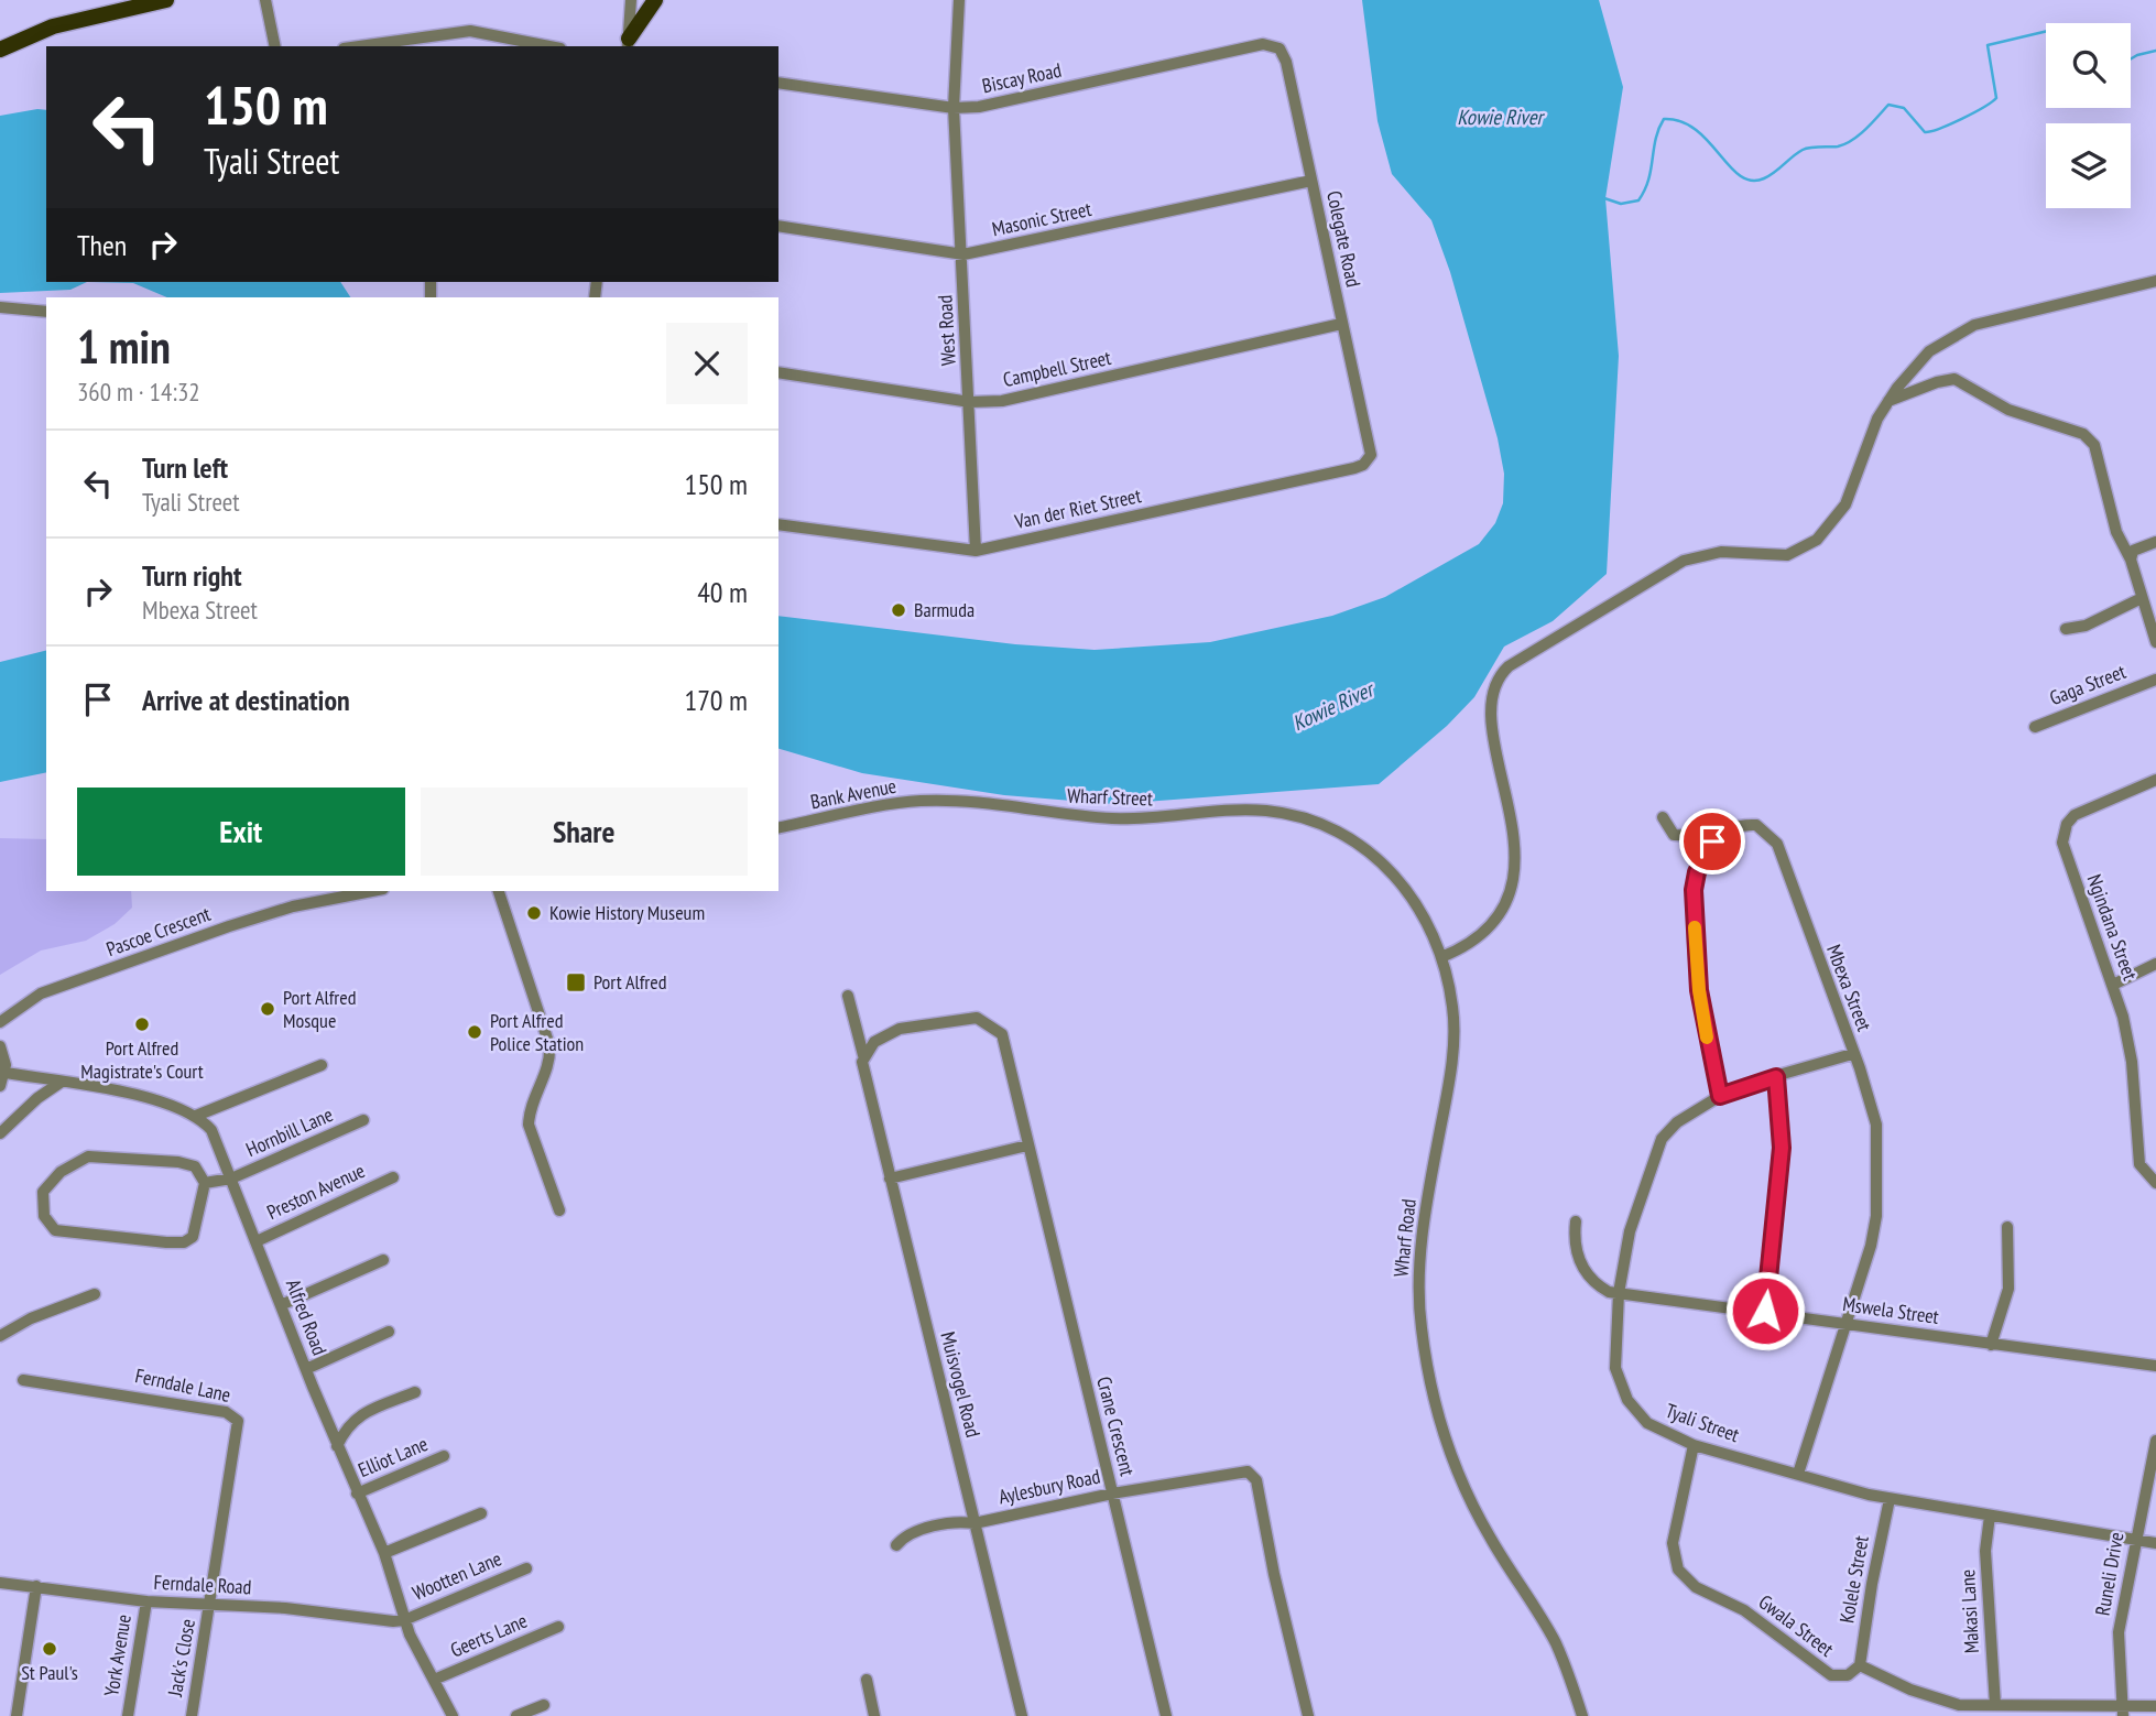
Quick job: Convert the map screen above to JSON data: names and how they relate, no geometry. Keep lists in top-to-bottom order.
{
  "streets": {
    "street": [
      "Biscay Road",
      "Masonic Street",
      "Colegate Road",
      "West Road",
      "Campbell Street",
      "Van der Riet Street",
      "Gaga Street",
      "Bank Avenue",
      "Wharf Street",
      "Ngindana Street",
      "Pascoe Crescent",
      "Mbexa Street",
      "Hornbill Lane",
      "Preston Avenue",
      "Wharf Road",
      "Mswela Street",
      "Alfred Road",
      "Muisvogel Road",
      "Ferndale Lane",
      "Tyali Street",
      "Crane Crescent",
      "Elliot Lane",
      "Aylesbury Road",
      "Runeli Drive",
      "Wootten Lane",
      "Kolele Street",
      "Ferndale Road",
      "Makasi Lane",
      "Gwala Street",
      "Geerts Lane",
      "York Avenue",
      "Jack's Close"
    ]
  },
  "crossings": [
    ["Biscay Road", "Colegate Road"],
    ["Biscay Road", "West Road"],
    ["Masonic Street", "Colegate Road"],
    ["Masonic Street", "West Road"],
    ["Colegate Road", "Campbell Street"],
    ["Colegate Road", "Van der Riet Street"],
    ["West Road", "Campbell Street"],
    ["West Road", "Van der Riet Street"],
    ["Bank Avenue", "Wharf Street"],
    ["Wharf Street", "Wharf Road"],
    ["Mbexa Street", "Mswela Street"],
    ["Mbexa Street", "Tyali Street"],
    ["Hornbill Lane", "Alfred Road"],
    ["Preston Avenue", "Alfred Road"],
    ["Mswela Street", "Tyali Street"],
    ["Alfred Road", "Elliot Lane"],
    ["Alfred Road", "Wootten Lane"],
    ["Alfred Road", "Ferndale Road"],
    ["Alfred Road", "Geerts Lane"],
    ["Muisvogel Road", "Crane Crescent"],
    ["Muisvogel Road", "Aylesbury Road"],
    ["Ferndale Lane", "Ferndale Road"],
    ["Ferndale Lane", "Jack's Close"],
    ["Tyali Street", "Runeli Drive"],
    ["Tyali Street", "Kolele Street"],
    ["Tyali Street", "Makasi Lane"],
    ["Tyali Street", "Gwala Street"],
    ["Crane Crescent", "Aylesbury Road"],
    ["Wootten Lane", "Ferndale Road"],
    ["Kolele Street", "Gwala Street"],
    ["Ferndale Road", "York Avenue"],
    ["Ferndale Road", "Jack's Close"]
  ],
  "water": ["Kowie River"],
  "places": {
    "other": [
      "Barmuda",
      "Kowie History Museum",
      "Port Alfred Mosque",
      "Port Alfred Magistrate's Court",
      "Port Alfred Police Station",
      "St Paul's"
    ],
    "transit": ["Port Alfred"]
  },
  "page": {
    "turn": ["150 m", "Tyali Street"],
    "then": "Then",
    "heading": ["1 min", "360 m · 14:32"],
    "list": [
      {
        "name": "Turn left",
        "note": "Tyali Street",
        "value": "150 m"
      },
      {
        "name": "Turn right",
        "note": "Mbexa Street",
        "value": "40 m"
      },
      {
        "name": "Arrive at destination",
        "value": "170 m"
      }
    ],
    "buttons": ["Exit", "Share"]
  }
}
